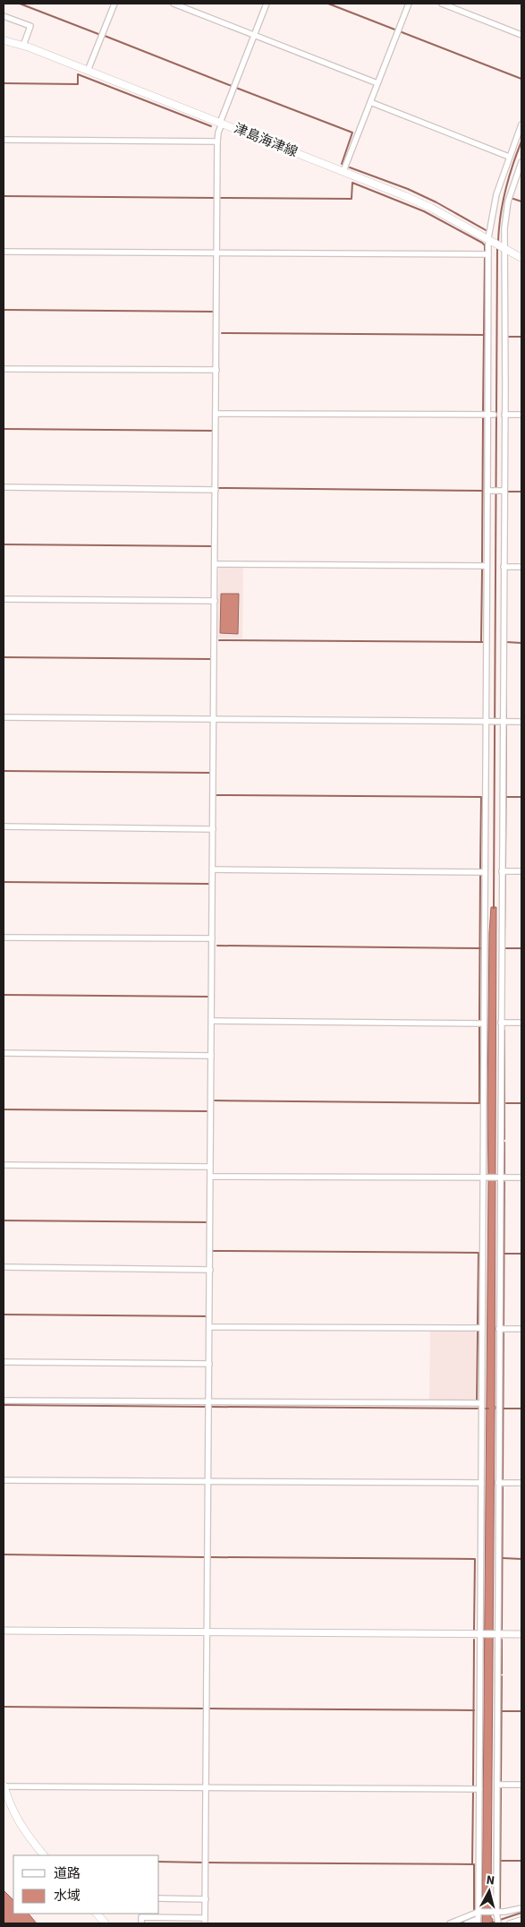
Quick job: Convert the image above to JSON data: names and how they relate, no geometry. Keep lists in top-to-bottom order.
{
  "streets": {
    "main road": ["津島海津線"]
  },
  "legend": ["道路", "水域"],
  "north": "top"
}
